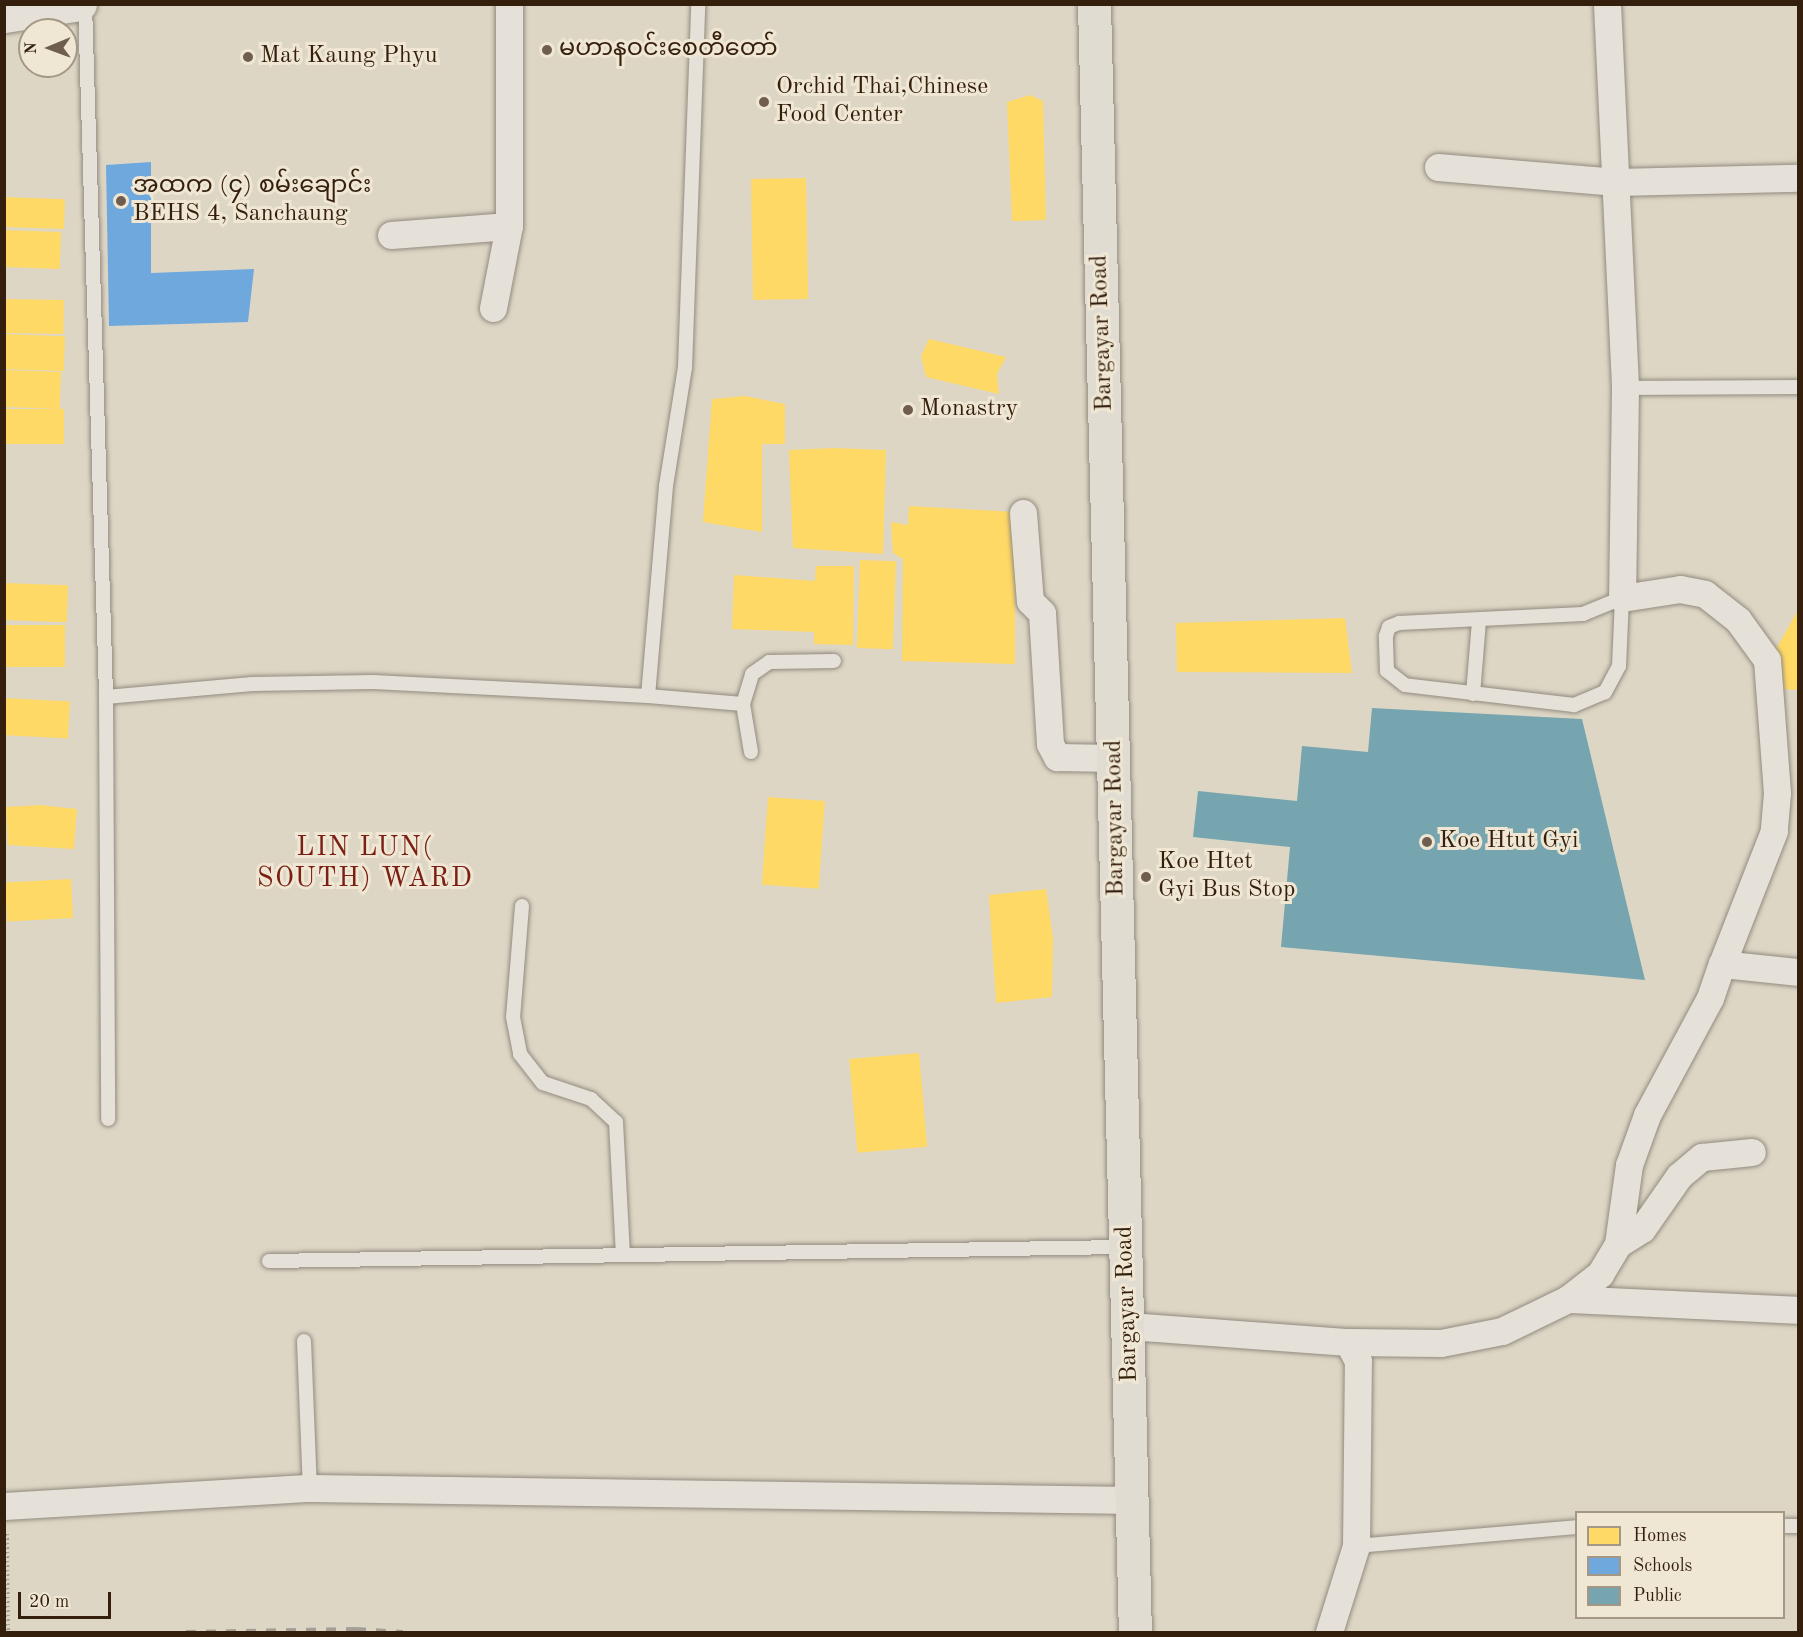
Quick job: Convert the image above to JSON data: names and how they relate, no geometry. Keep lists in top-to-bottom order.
{
  "streets": {
    "main road": ["Bargayar Road"]
  },
  "districts": ["LIN LUN( SOUTH) WARD"],
  "places": [
    "မဟာနဝင်းစေတီတော်",
    "Mat Kaung Phyu",
    "Orchid Thai,Chinese Food Center",
    "အထက (၄) စမ်းချောင်း BEHS 4, Sanchaung",
    "Monastry",
    "Koe Htut Gyi",
    "Koe Htet Gyi Bus Stop"
  ],
  "legend": ["Homes", "Schools", "Public"],
  "scale_bar": "20 m",
  "north": "left"
}
